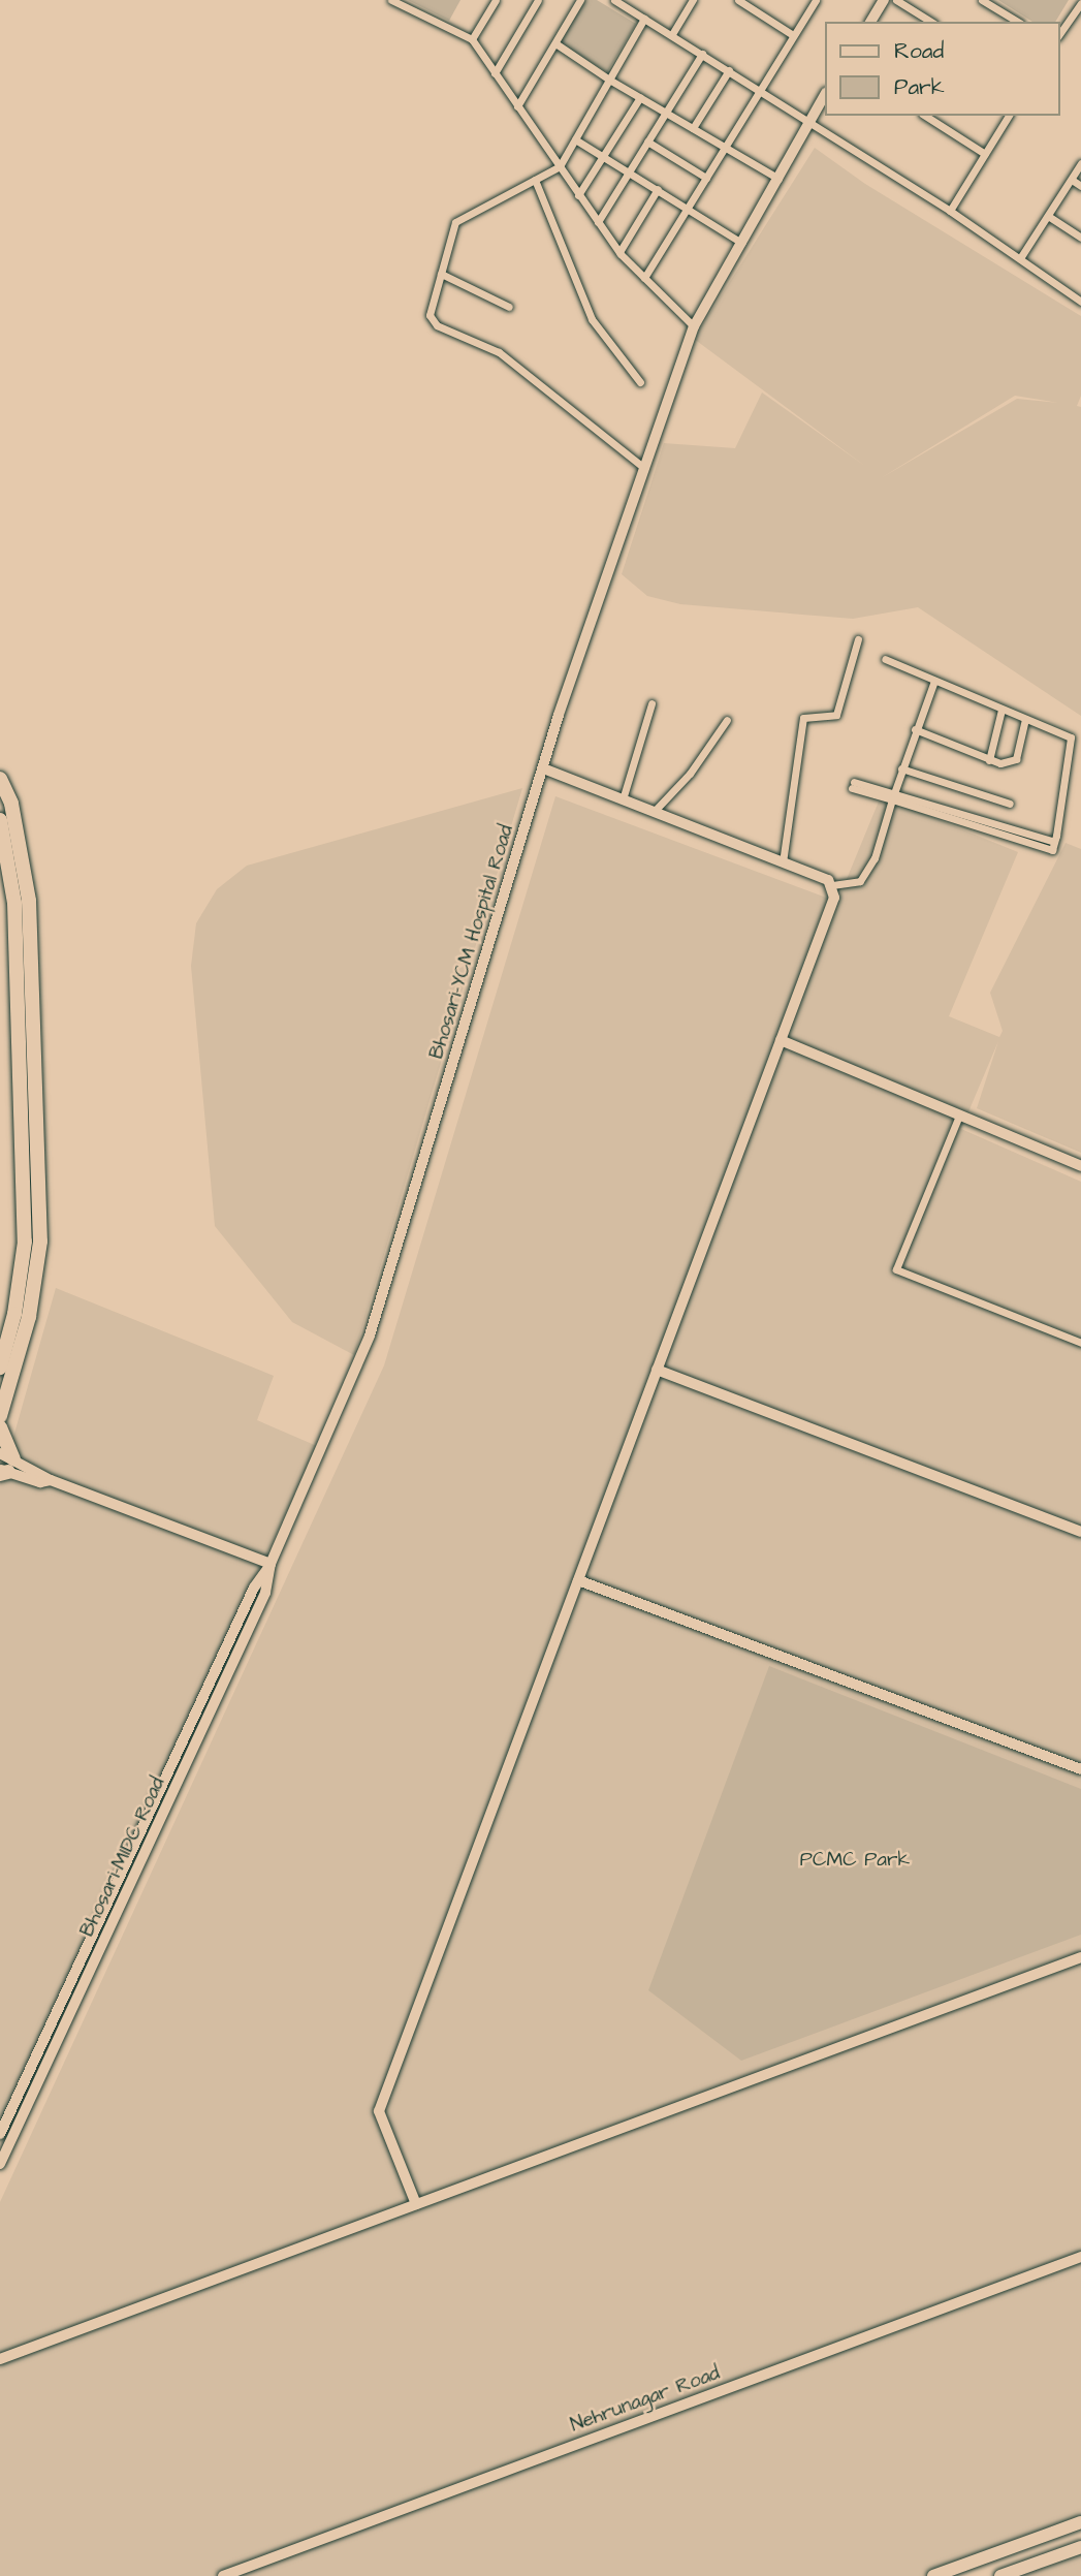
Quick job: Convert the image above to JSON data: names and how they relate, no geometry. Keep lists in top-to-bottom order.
{
  "streets": {
    "street": ["Bhosari-YCM Hospital Road", "Bhosari-MIDC Road", "Nehrunagar Road"]
  },
  "crossings": [
    ["Bhosari-YCM Hospital Road", "Bhosari-MIDC Road"]
  ],
  "parks": ["PCMC Park"],
  "legend": ["Road", "Park"]
}
